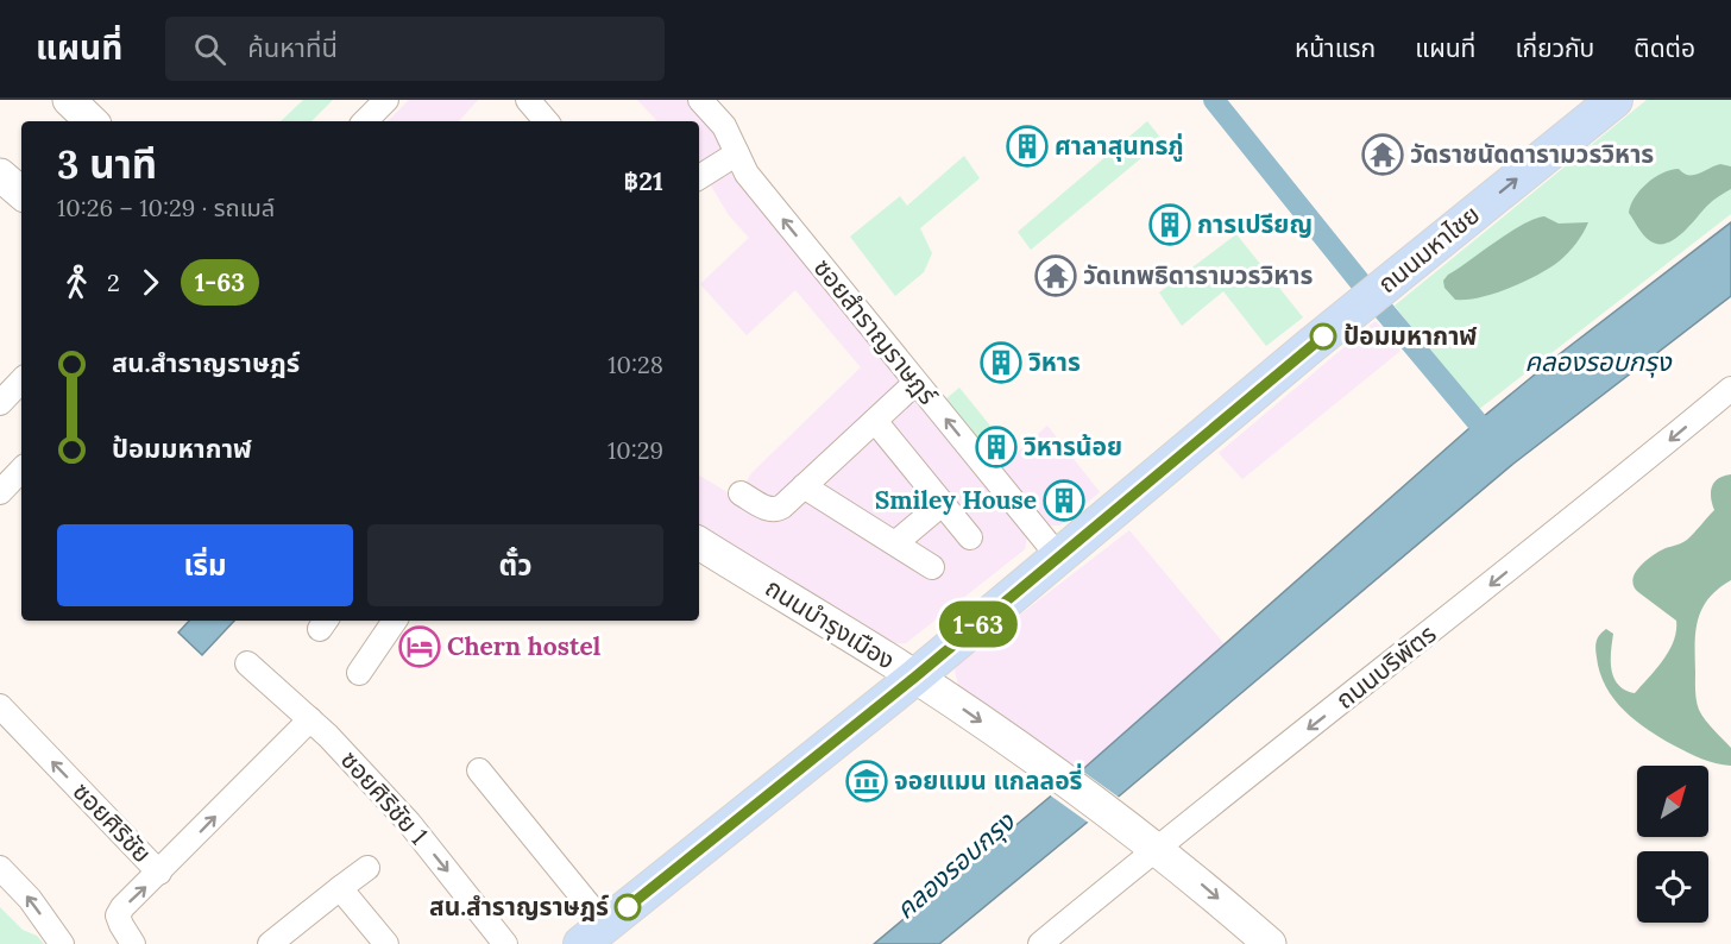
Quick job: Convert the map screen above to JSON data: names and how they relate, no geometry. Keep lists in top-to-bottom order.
{
  "streets": {
    "main road": ["ถนนมหาไชย", "ถนนบำรุงเมือง"],
    "street": [
      "ซอยสำราญราษฎร์",
      "ถนนบริพัตร",
      "ซอยศิริชัย 1",
      "ซอยศิริชัย"
    ]
  },
  "crossings": [
    ["ถนนมหาไชย", "ซอยสำราญราษฎร์"],
    ["ถนนมหาไชย", "ถนนบำรุงเมือง"],
    ["ถนนบำรุงเมือง", "ถนนบริพัตร"]
  ],
  "one_way": ["ถนนมหาไชย", "ถนนบำรุงเมือง", "ถนนบริพัตร"],
  "water": ["คลองรอบกรุง"],
  "places": {
    "building": [
      "ศาลาสุนทรภู่",
      "การเปรียญ",
      "วิหาร",
      "วิหารน้อย",
      "Smiley House"
    ],
    "temple": ["วัดราชนัดดารามวรวิหาร", "วัดเทพธิดารามวรวิหาร"],
    "other": ["ป้อมมหากาฬ", "สน.สำราญราษฎร์"],
    "hotel": ["Chern hostel"],
    "museum": ["จอยแมน แกลลอรี่"]
  },
  "lines": ["bus line 1-63"],
  "north": "top right",
  "page": {
    "header": "แผนที่",
    "search": "ค้นหาที่นี่",
    "nav": [
      "หน้าแรก",
      "แผนที่",
      "เกี่ยวกับ",
      "ติดต่อ"
    ],
    "on_map": "1-63",
    "heading": ["3 นาที", "10:26 – 10:29 · รถเมล์", "฿21"],
    "legs": ["2", "1-63"],
    "list": [
      {
        "name": "สน.สำราญราษฎร์",
        "value": "10:28"
      },
      {
        "name": "ป้อมมหากาฬ",
        "value": "10:29"
      }
    ],
    "buttons": ["เริ่ม", "ตั๋ว"]
  }
}
